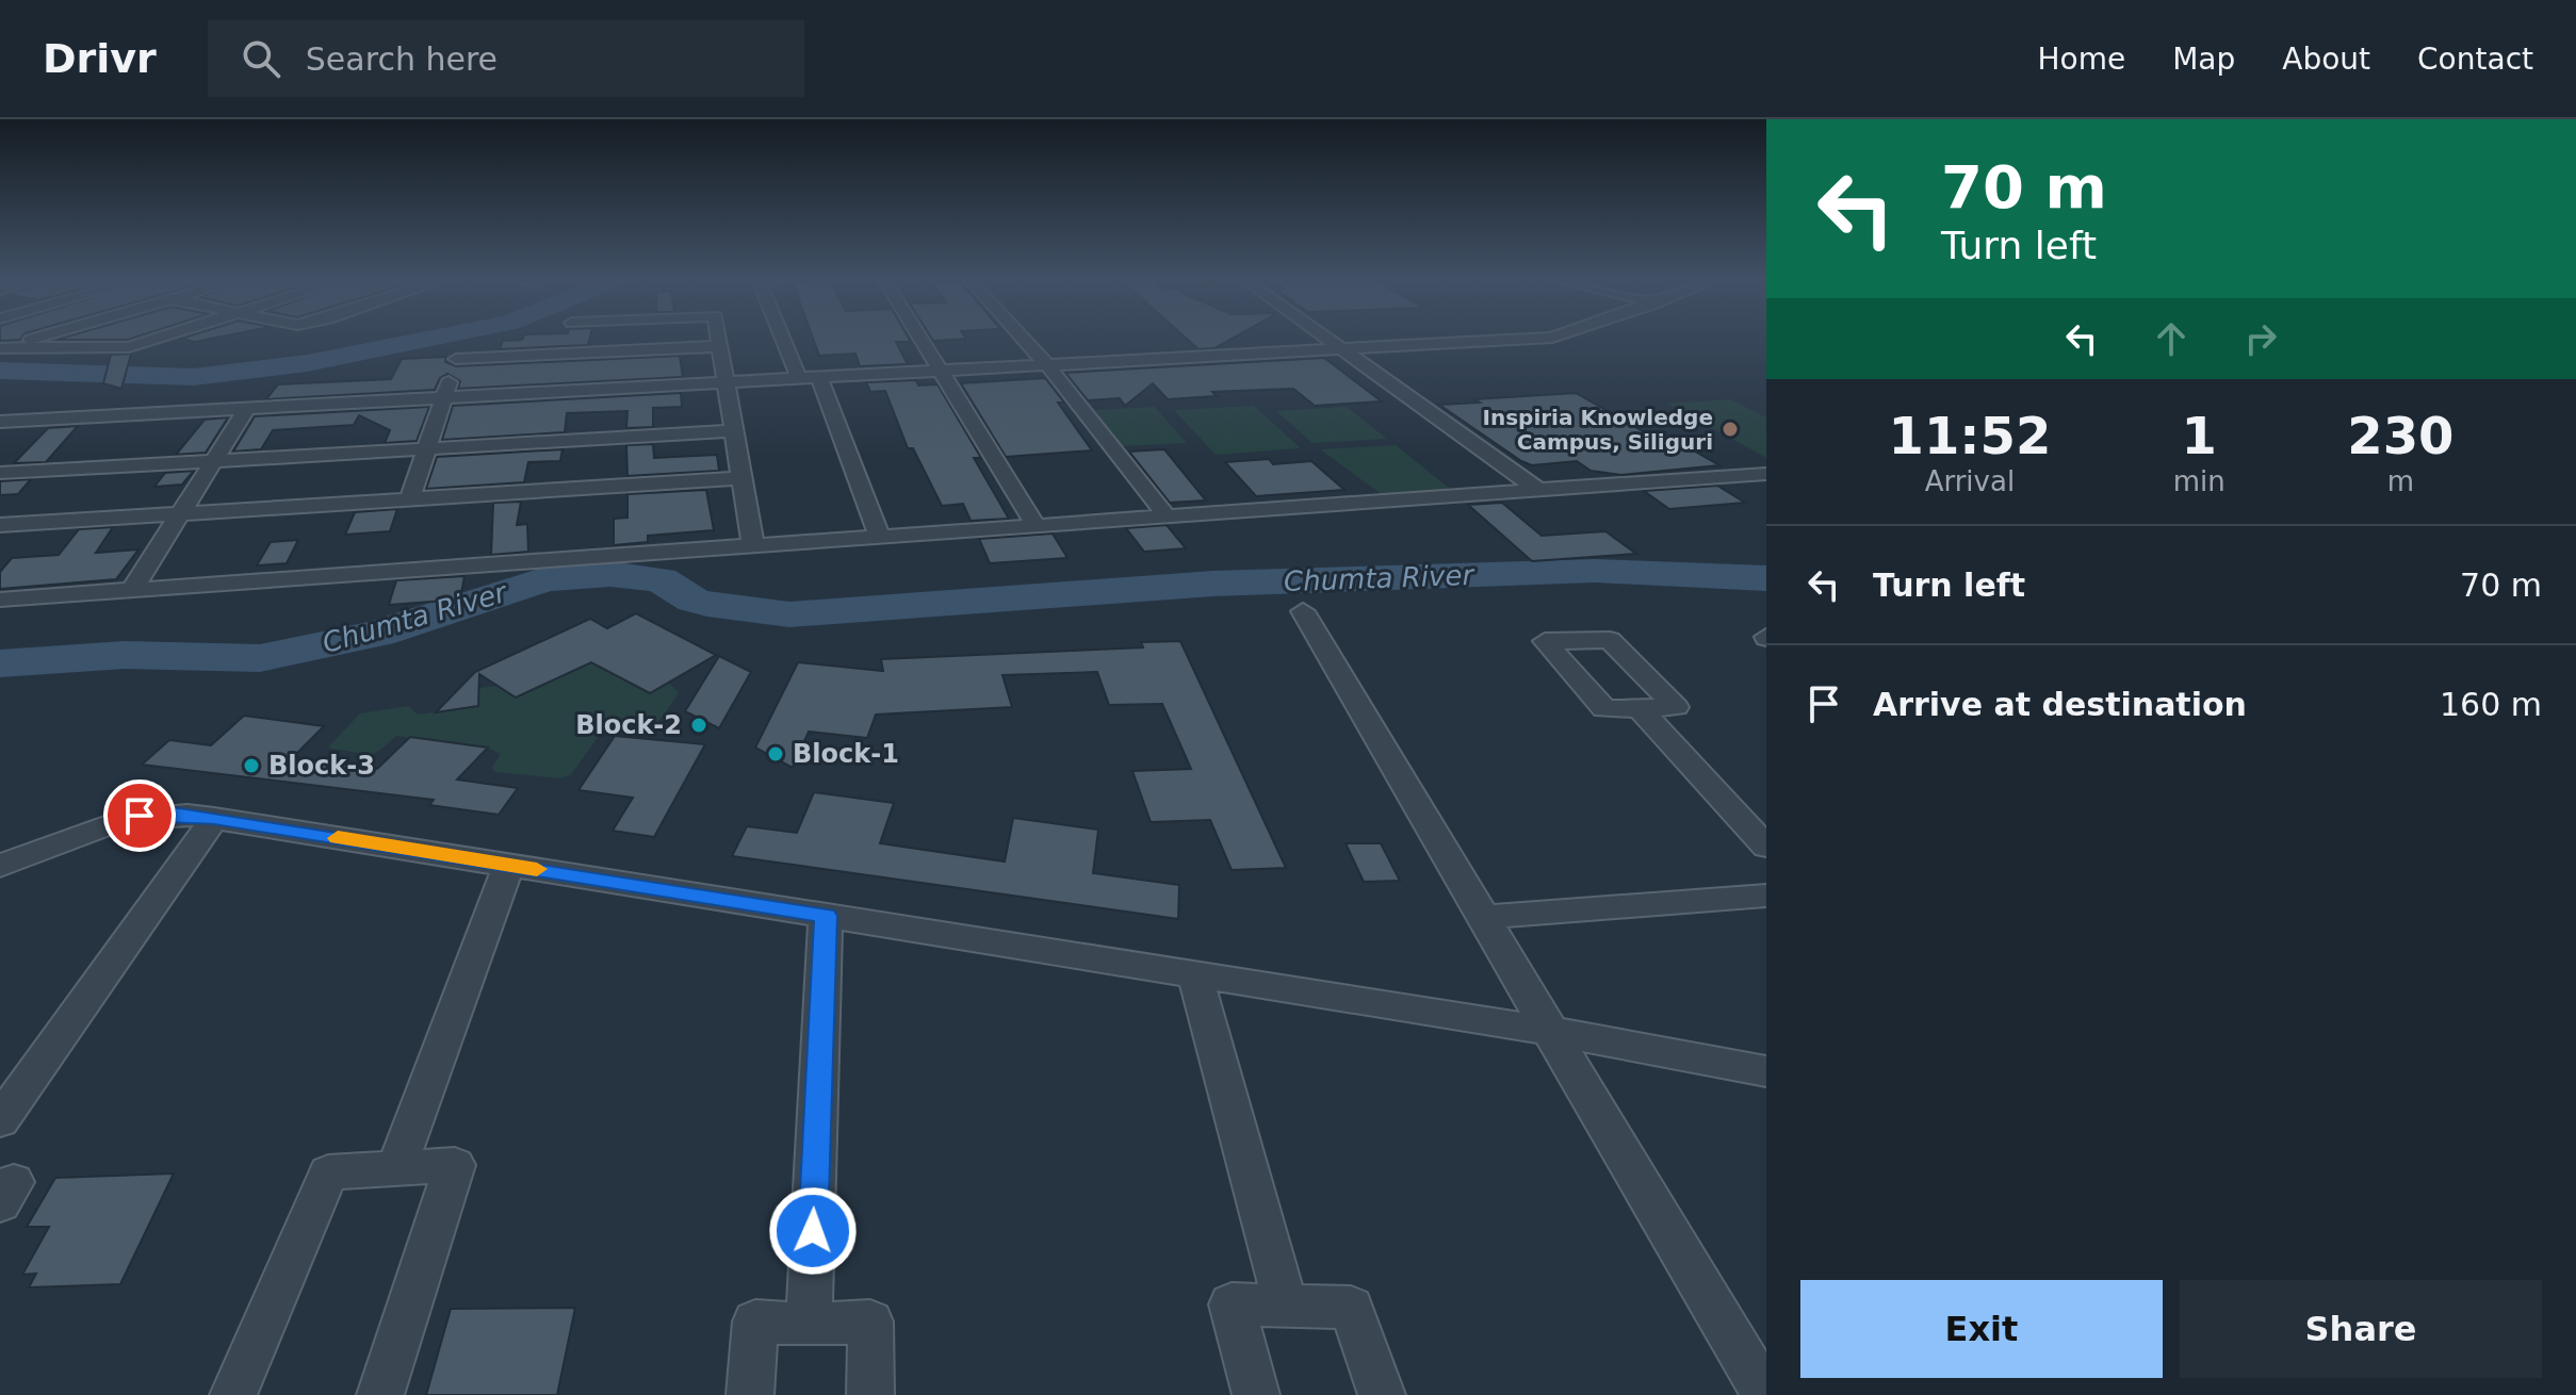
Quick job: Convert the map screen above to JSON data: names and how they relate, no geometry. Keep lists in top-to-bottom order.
{
  "water": ["Chumta River"],
  "places": [
    "Inspiria Knowledge Campus, Siliguri",
    "Block-2",
    "Block-1",
    "Block-3"
  ],
  "page": {
    "header": "Drivr",
    "search": "Search here",
    "nav": [
      "Home",
      "Map",
      "About",
      "Contact"
    ],
    "turn": ["70 m", "Turn left"],
    "eta": [
      "11:52",
      "Arrival",
      "1",
      "min",
      "230",
      "m"
    ],
    "list": [
      {
        "name": "Turn left",
        "value": "70 m"
      },
      {
        "name": "Arrive at destination",
        "value": "160 m"
      }
    ],
    "buttons": ["Exit", "Share"]
  }
}
